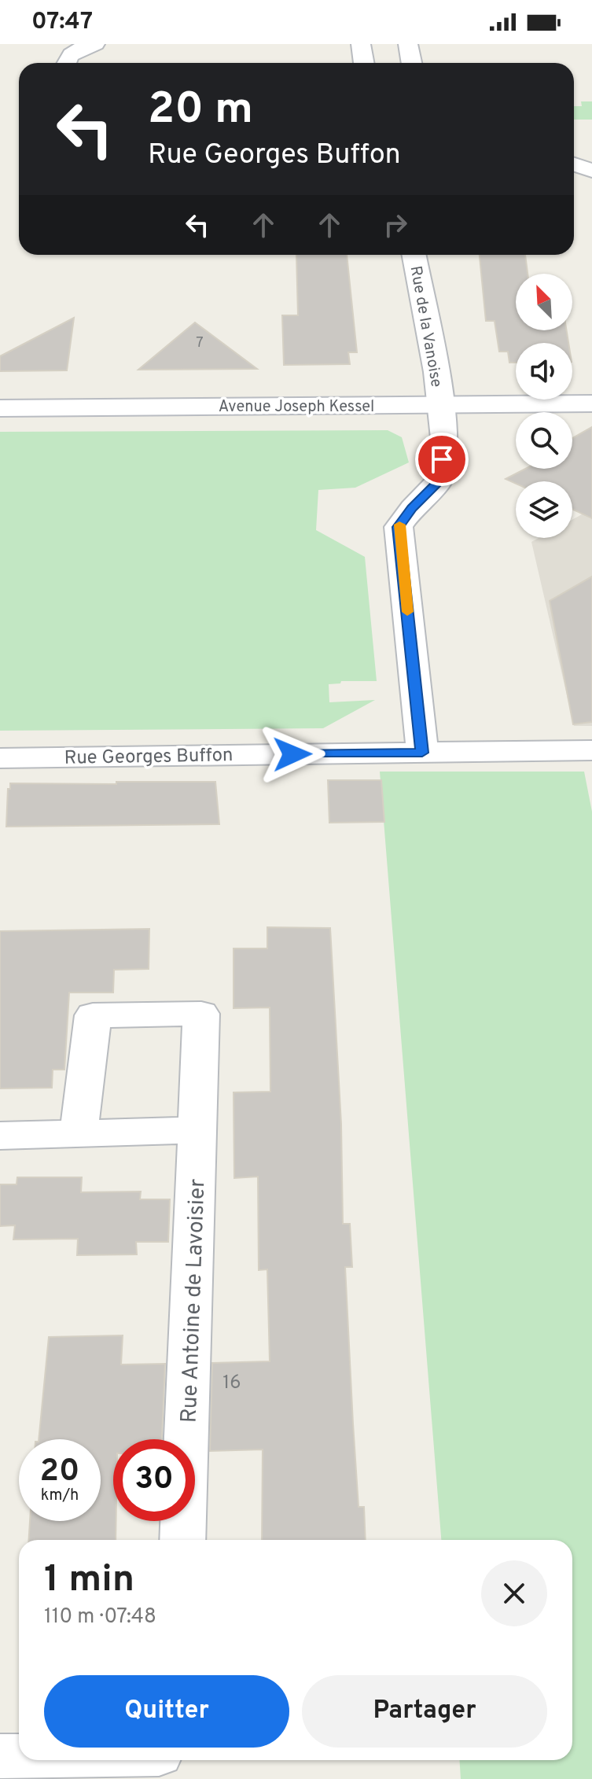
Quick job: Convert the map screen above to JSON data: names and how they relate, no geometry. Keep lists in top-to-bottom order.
{
  "streets": {
    "street": [
      "Rue de la Vanoise",
      "Avenue Joseph Kessel",
      "Rue Georges Buffon",
      "Rue Antoine de Lavoisier"
    ]
  },
  "crossings": [
    ["Rue de la Vanoise", "Avenue Joseph Kessel"]
  ],
  "house_numbers": ["7", "16"],
  "north": "top left",
  "page": {
    "status": "07:47",
    "turn": ["20 m", "Rue Georges Buffon"],
    "speed": "20 km/h",
    "limit": "30",
    "heading": ["1 min", "110 m · 07:48"],
    "buttons": ["Quitter", "Partager"]
  }
}
